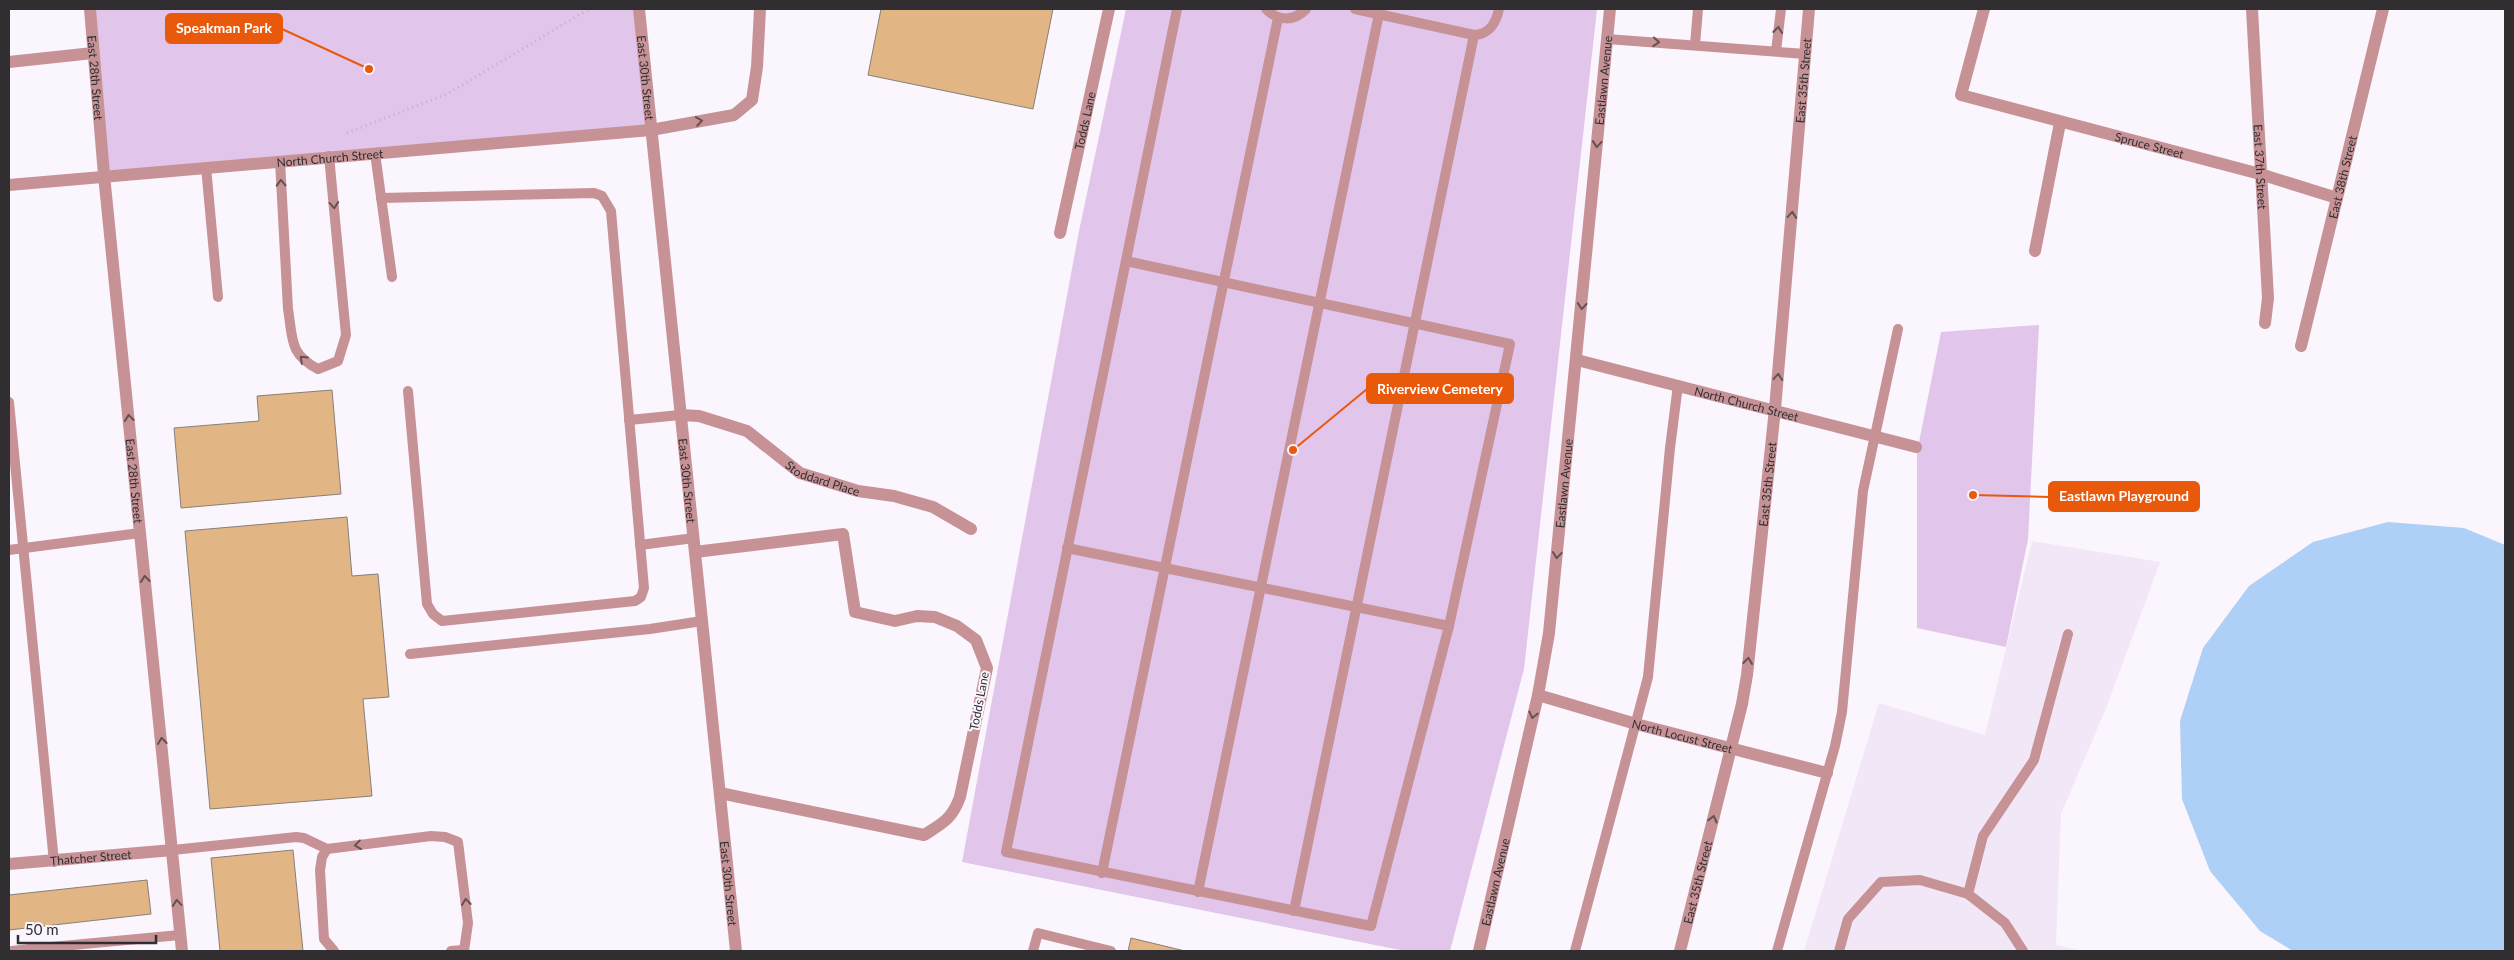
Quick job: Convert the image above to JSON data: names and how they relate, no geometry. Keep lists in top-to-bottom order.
{
  "streets": {
    "street": [
      "East 28th Street",
      "East 30th Street",
      "Eastlawn Avenue",
      "East 35th Street",
      "Todds Lane",
      "Spruce Street",
      "North Church Street",
      "East 37th Street",
      "East 38th Street",
      "Stoddard Place",
      "North Locust Street",
      "Thatcher Street"
    ]
  },
  "crossings": [
    ["East 28th Street", "North Church Street"],
    ["East 28th Street", "Thatcher Street"],
    ["East 30th Street", "Todds Lane"],
    ["East 30th Street", "North Church Street"],
    ["East 30th Street", "Stoddard Place"],
    ["Eastlawn Avenue", "North Church Street"],
    ["Eastlawn Avenue", "North Locust Street"],
    ["East 35th Street", "North Church Street"],
    ["East 35th Street", "North Locust Street"],
    ["Spruce Street", "East 37th Street"],
    ["Spruce Street", "East 38th Street"]
  ],
  "one_way": ["East 28th Street", "Eastlawn Avenue", "East 35th Street"],
  "places": ["Speakman Park", "Riverview Cemetery", "Eastlawn Playground"],
  "scale_bar": "50 m"
}
